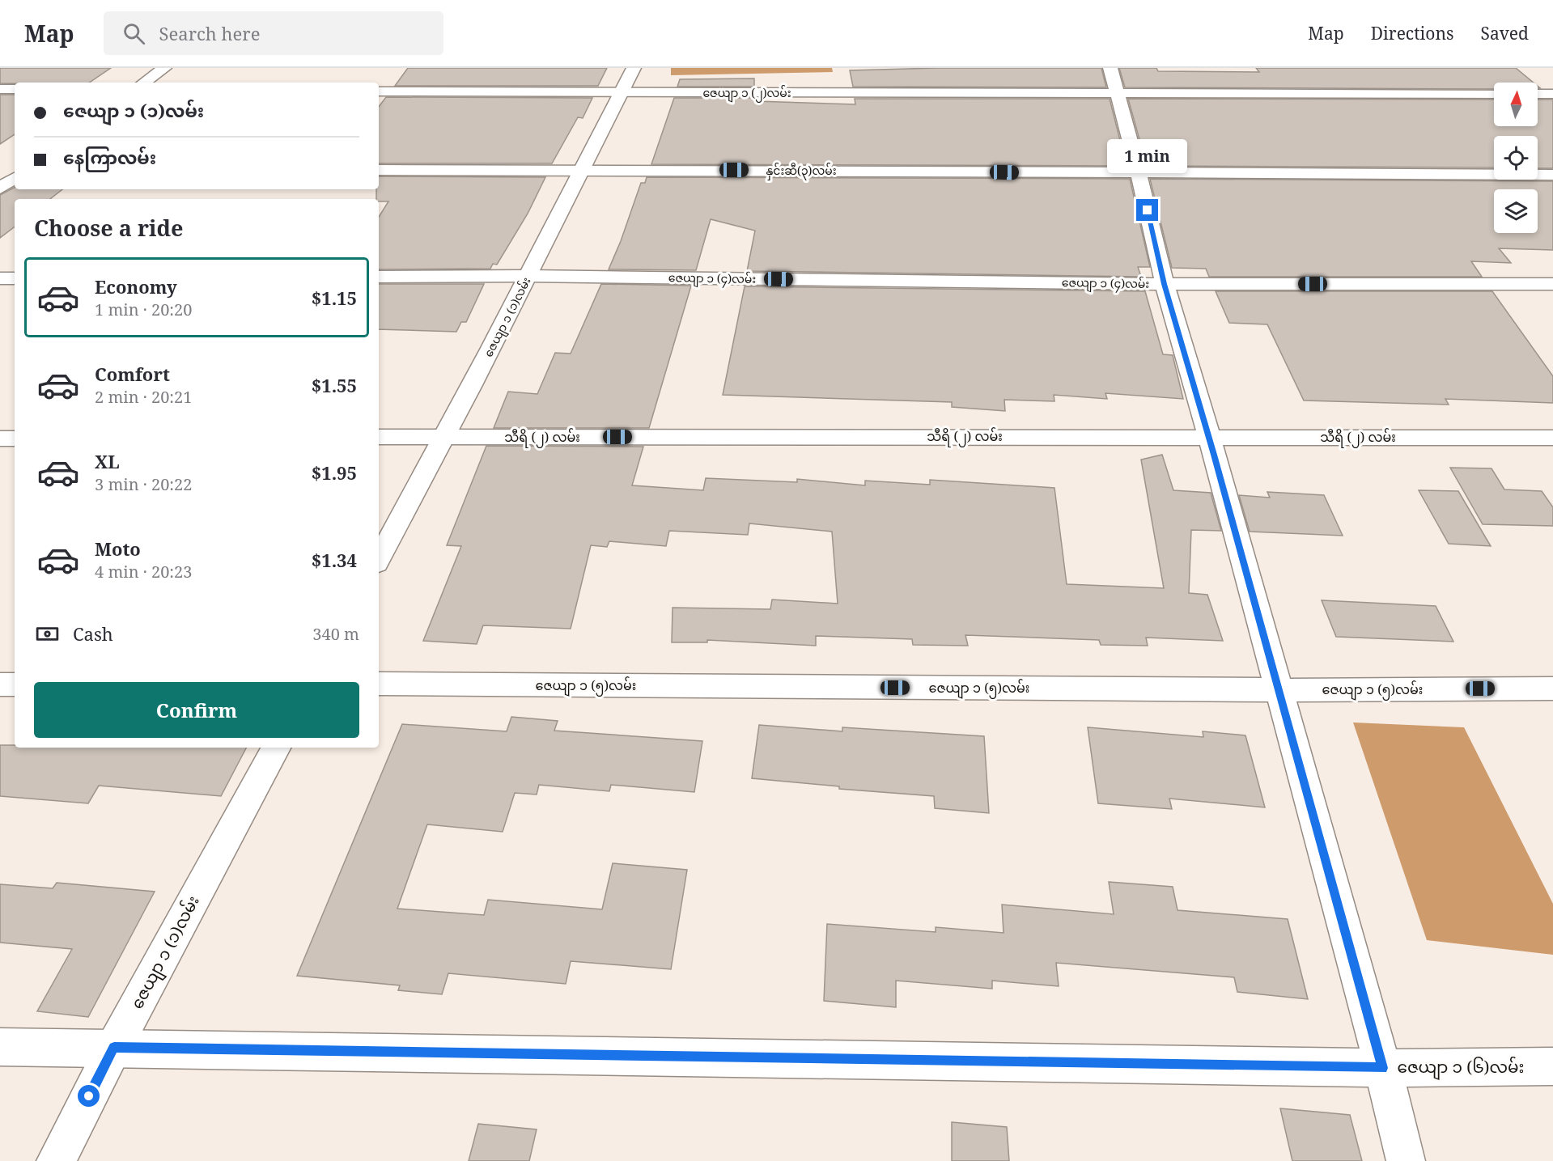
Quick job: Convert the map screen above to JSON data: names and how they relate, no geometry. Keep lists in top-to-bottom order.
{
  "streets": {
    "street": [
      "ဇေယျာ ၁ (၂)လမ်း",
      "နှင်းဆီ(၃)လမ်း",
      "ဇေယျာ ၁ (၄)လမ်း",
      "ဇေယျာ ၁ (၁)လမ်း",
      "သီရိ (၂) လမ်း",
      "ဇေယျာ ၁ (၅)လမ်း",
      "ဇေယျာ ၁ (၆)လမ်း"
    ]
  },
  "crossings": [
    ["ဇေယျာ ၁ (၂)လမ်း", "ဇေယျာ ၁ (၁)လမ်း"],
    ["နှင်းဆီ(၃)လမ်း", "ဇေယျာ ၁ (၁)လမ်း"],
    ["ဇေယျာ ၁ (၄)လမ်း", "ဇေယျာ ၁ (၁)လမ်း"],
    ["ဇေယျာ ၁ (၁)လမ်း", "သီရိ (၂) လမ်း"],
    ["ဇေယျာ ၁ (၁)လမ်း", "ဇေယျာ ၁ (၆)လမ်း"]
  ],
  "north": "top",
  "page": {
    "header": "Map",
    "search": "Search here",
    "nav": ["Map", "Directions", "Saved"],
    "banner": ["ဇေယျာ ၁ (၁)လမ်း", "နေကြာလမ်း"],
    "bubble": "1 min",
    "heading": "Choose a ride",
    "list": [
      {
        "name": "Economy",
        "note": "1 min · 20:20",
        "value": "$1.15"
      },
      {
        "name": "Comfort",
        "note": "2 min · 20:21",
        "value": "$1.55"
      },
      {
        "name": "XL",
        "note": "3 min · 20:22",
        "value": "$1.95"
      },
      {
        "name": "Moto",
        "note": "4 min · 20:23",
        "value": "$1.34"
      }
    ],
    "pay": ["Cash", "340 m"],
    "buttons": "Confirm"
  }
}
